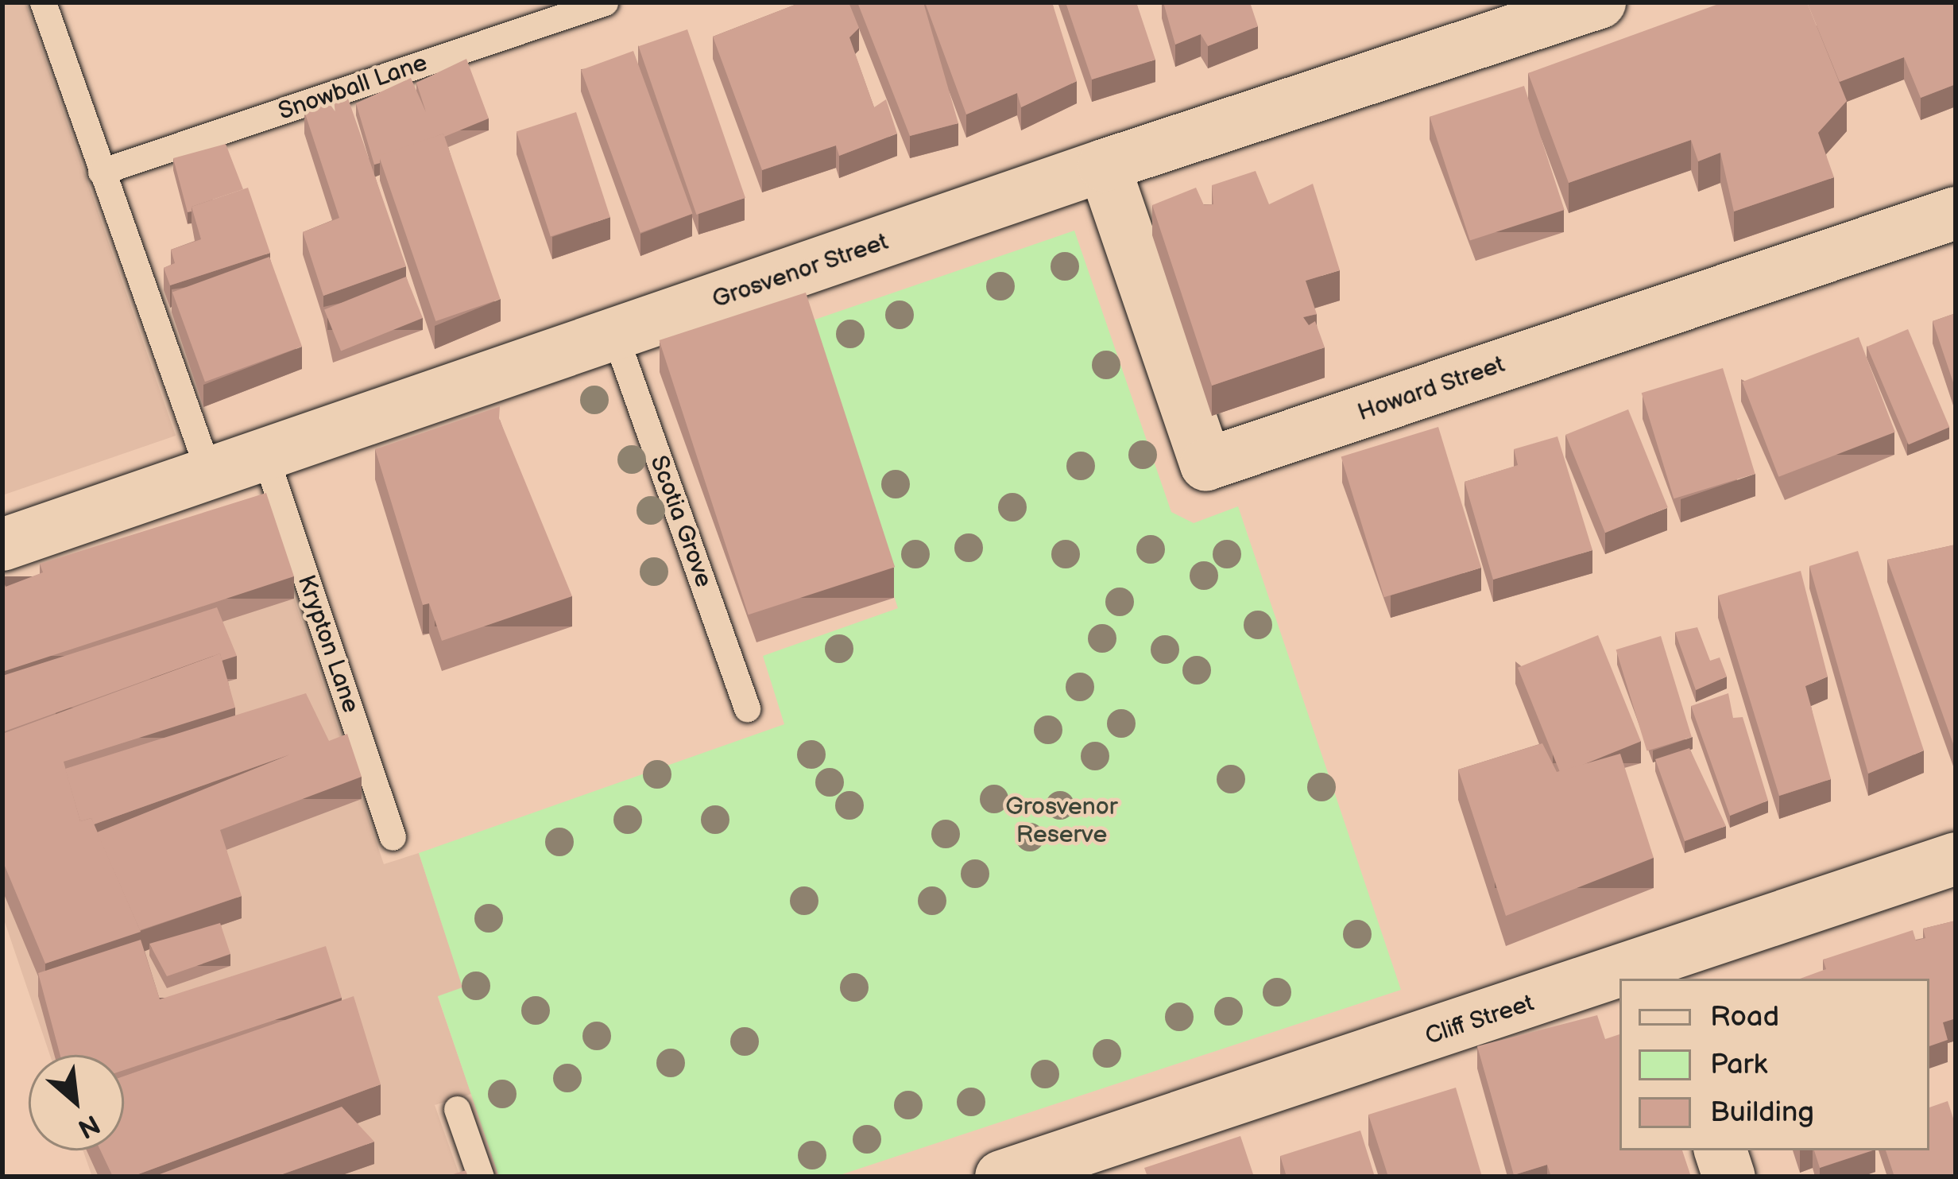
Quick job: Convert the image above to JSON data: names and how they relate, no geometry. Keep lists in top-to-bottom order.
{
  "streets": {
    "street": ["Grosvenor Street", "Howard Street", "Cliff Street"],
    "lane": ["Snowball Lane", "Scotia Grove", "Krypton Lane"]
  },
  "crossings": [
    ["Grosvenor Street", "Howard Street"],
    ["Grosvenor Street", "Scotia Grove"],
    ["Grosvenor Street", "Krypton Lane"]
  ],
  "parks": ["Grosvenor Reserve"],
  "legend": ["Road", "Park", "Building"],
  "north": "bottom right"
}
